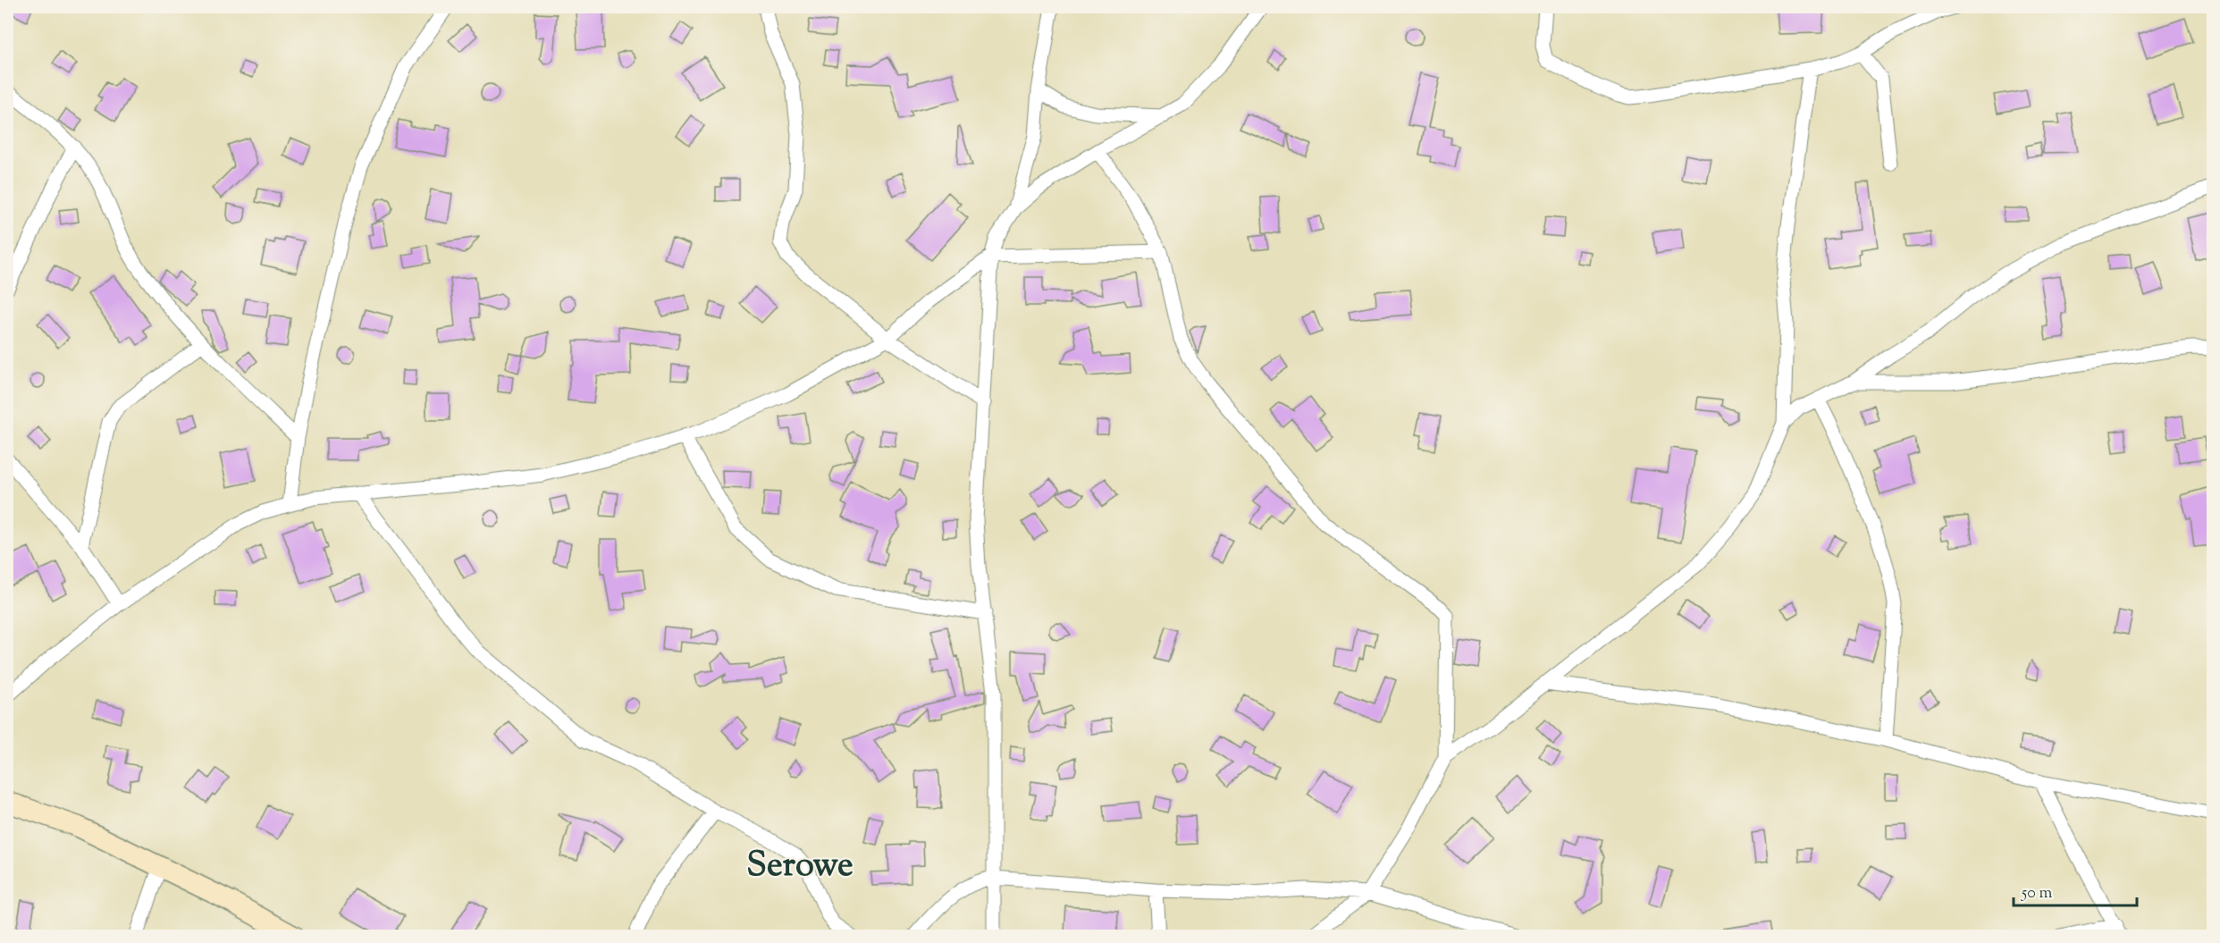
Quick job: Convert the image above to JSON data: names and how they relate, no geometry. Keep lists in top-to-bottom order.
{
  "districts": ["Serowe"],
  "scale_bar": "50 m"
}
